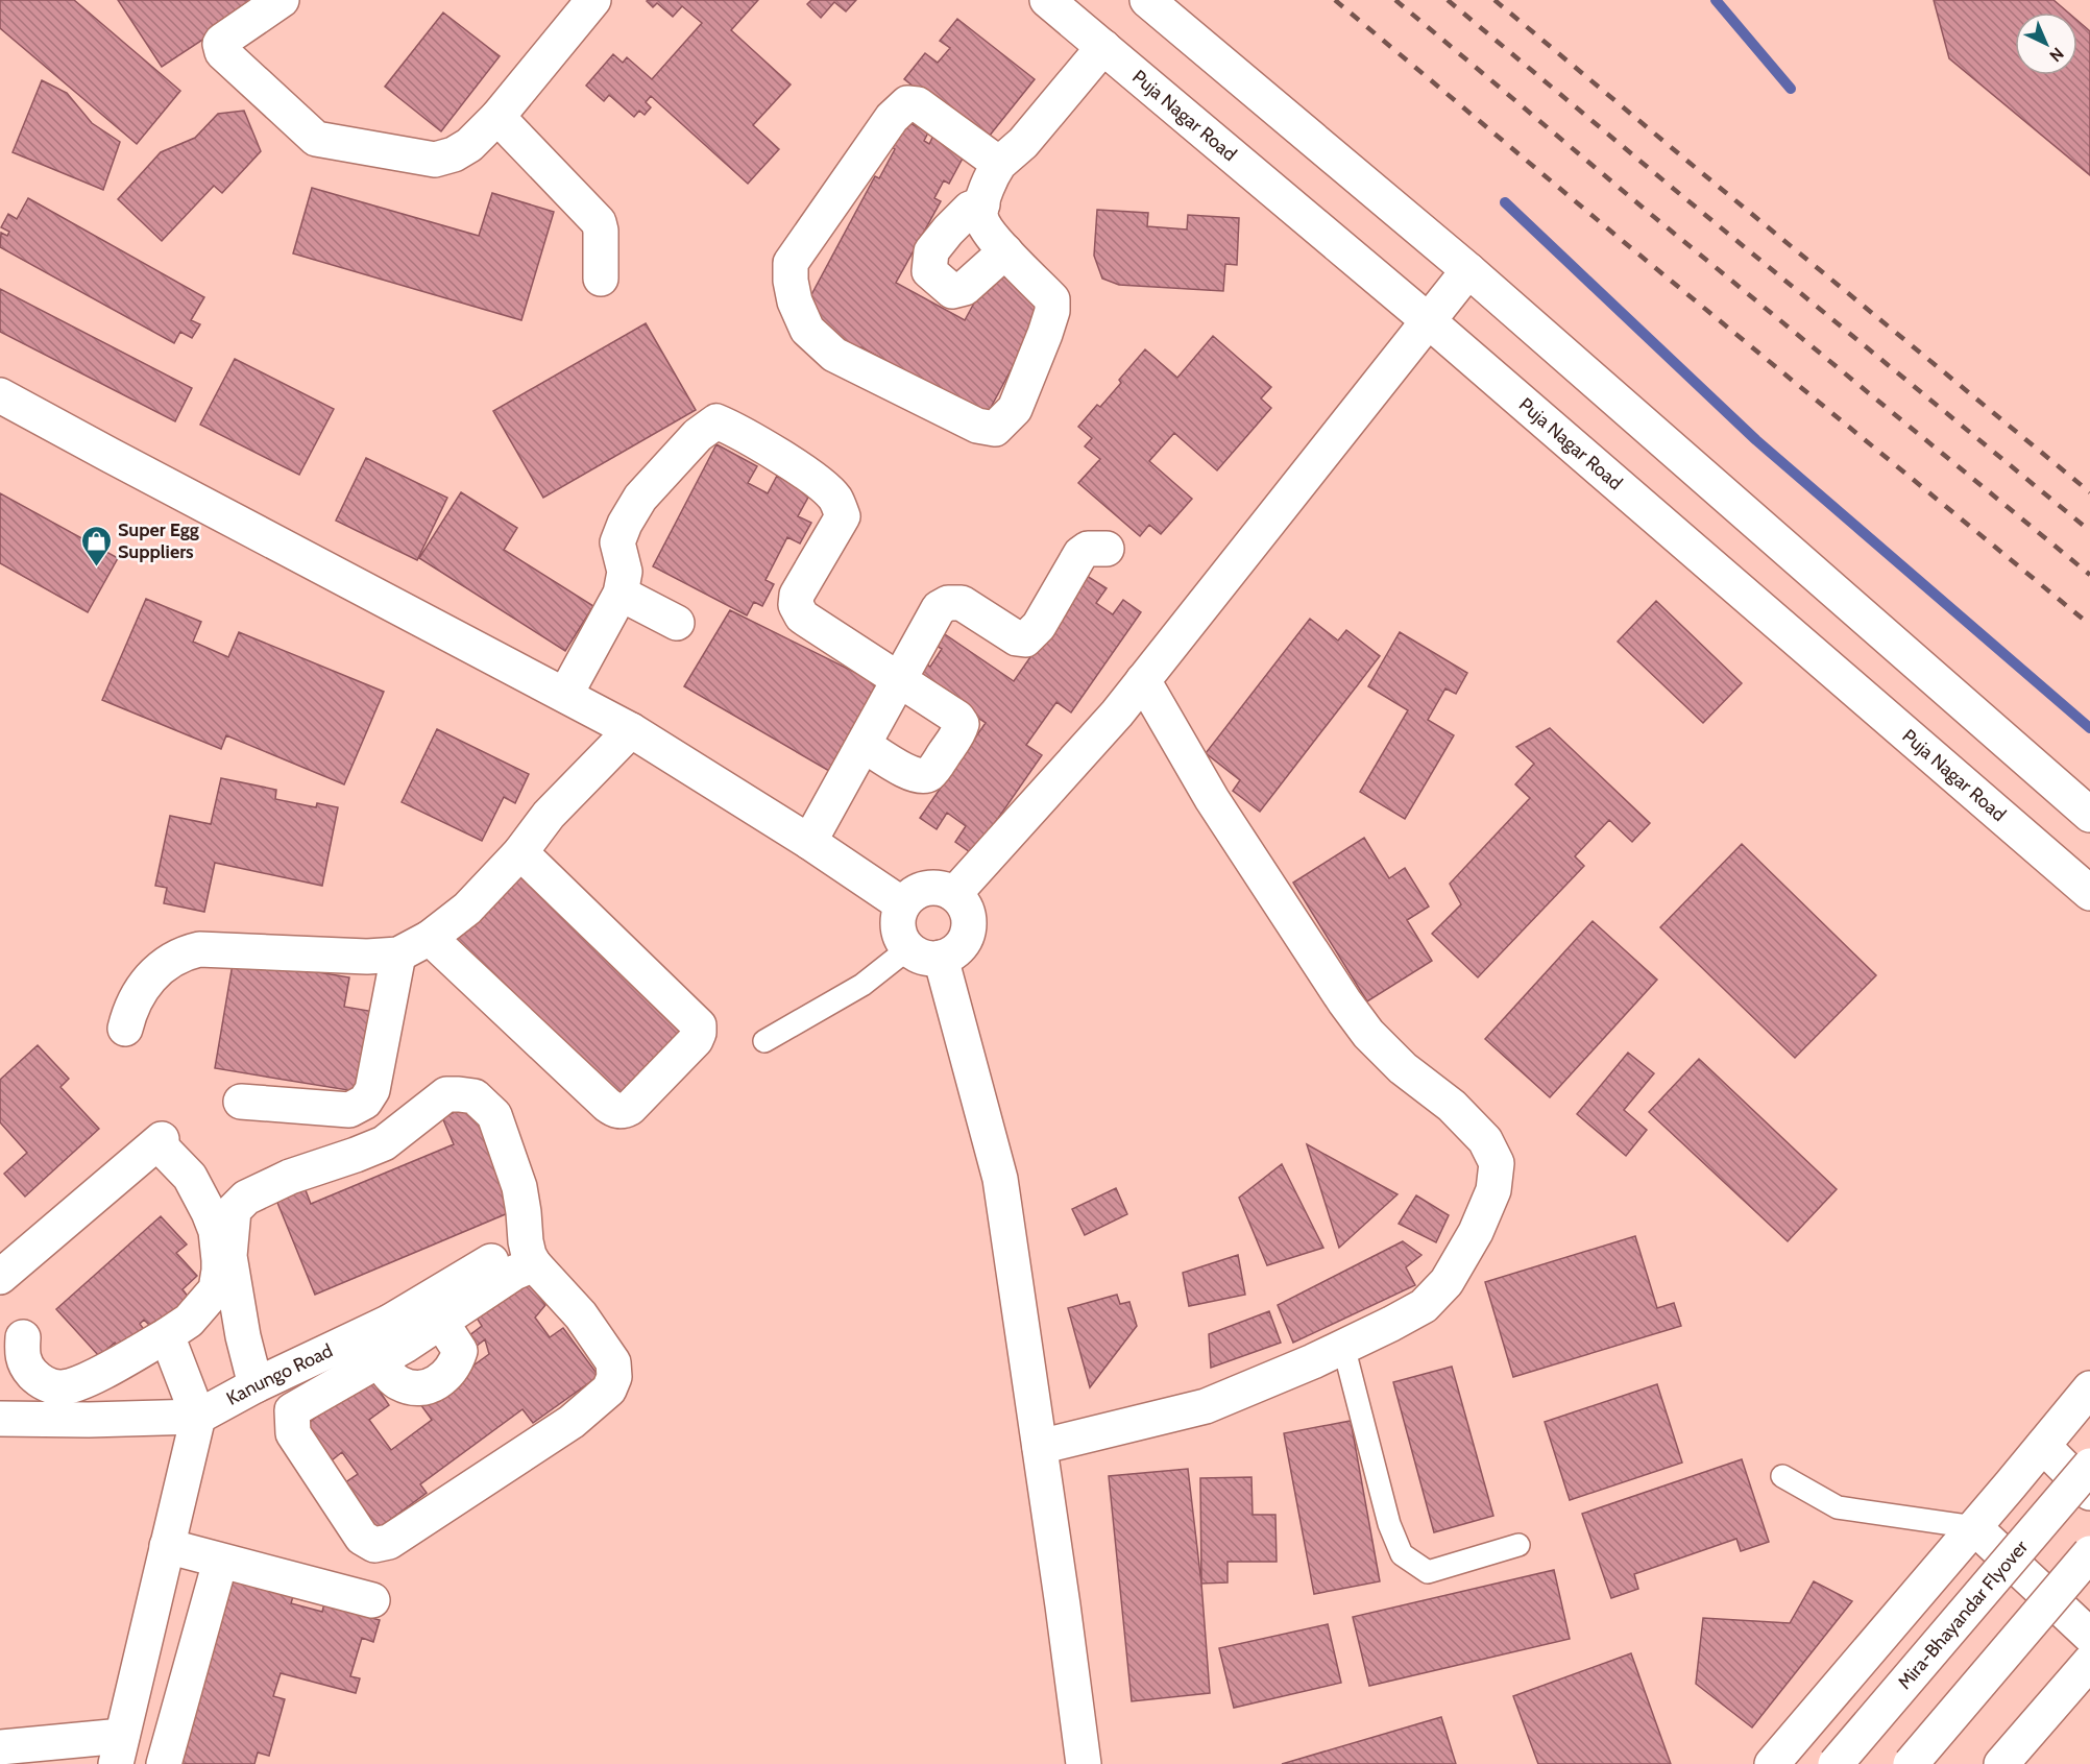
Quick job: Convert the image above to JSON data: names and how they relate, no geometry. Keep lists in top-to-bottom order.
{
  "streets": {
    "street": ["Puja Nagar Road", "Kanungo Road", "Mira-Bhayandar Flyover"]
  },
  "places": {
    "shop": ["Super Egg Suppliers"]
  },
  "north": "bottom right"
}
